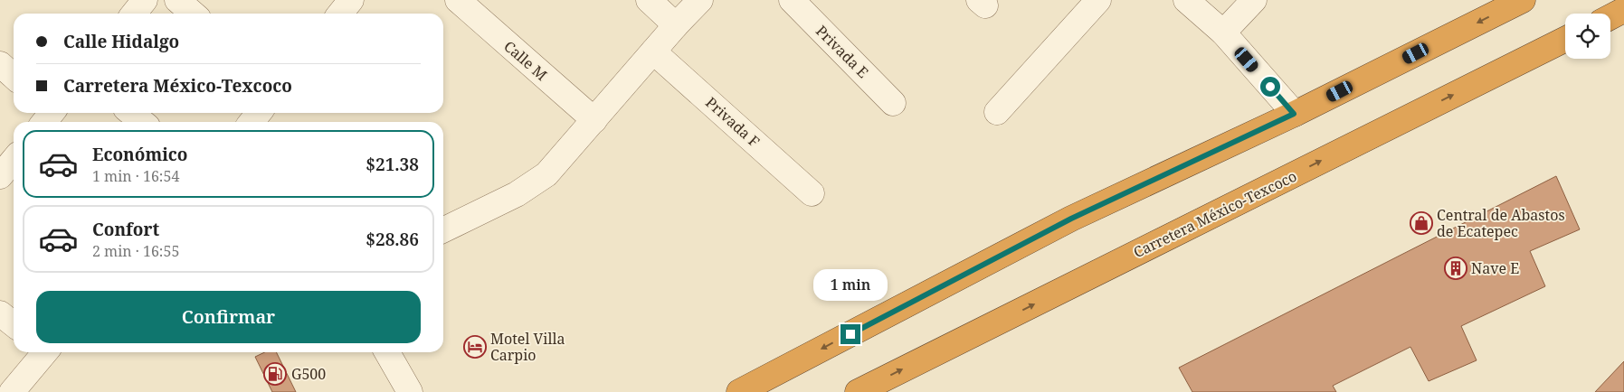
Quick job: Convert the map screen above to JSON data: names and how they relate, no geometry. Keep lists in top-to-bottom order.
{
  "streets": {
    "highway": ["Carretera México-Texcoco"],
    "street": ["Privada E", "Calle M", "Privada F"]
  },
  "places": {
    "shop": ["Central de Abastos de Ecatepec"],
    "building": ["Nave E"],
    "hotel": ["Motel Villa Carpio"],
    "fuel station": ["G500"]
  },
  "page": {
    "banner": ["Calle Hidalgo", "Carretera México-Texcoco"],
    "list": [
      {
        "name": "Económico",
        "note": "1 min · 16:54",
        "value": "$21.38"
      },
      {
        "name": "Confort",
        "note": "2 min · 16:55",
        "value": "$28.86"
      }
    ],
    "bubble": "1 min",
    "buttons": "Confirmar"
  }
}
